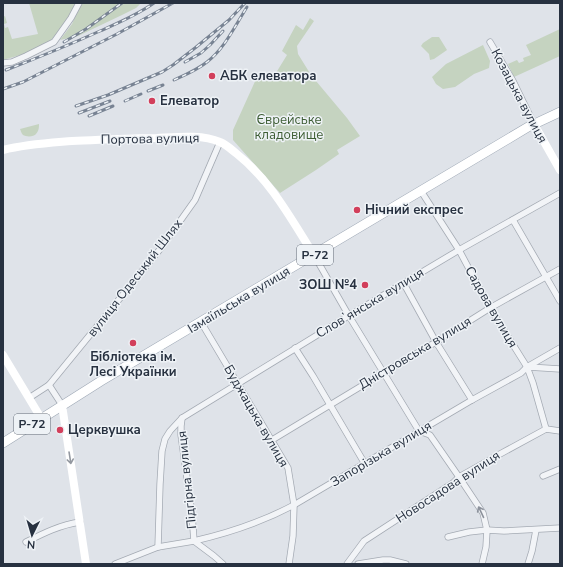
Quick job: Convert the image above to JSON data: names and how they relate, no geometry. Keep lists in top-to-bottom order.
{
  "streets": {
    "main road": [
      "Козацька вулиця",
      "Портова вулиця",
      "Р-72",
      "Ізмаїльська вулиця"
    ],
    "street": [
      "вулиця Одеський Шлях",
      "Словʼянська вулиця",
      "Садова вулиця",
      "Дністровська вулиця",
      "Буджацька вулиця",
      "Запорізька вулиця",
      "Підгірна вулиця",
      "Новосадова вулиця"
    ]
  },
  "crossings": [
    ["Козацька вулиця", "Ізмаїльська вулиця"],
    ["Портова вулиця", "вулиця Одеський Шлях"],
    ["Портова вулиця", "Ізмаїльська вулиця"],
    ["Ізмаїльська вулиця", "Садова вулиця"],
    ["Ізмаїльська вулиця", "Буджацька вулиця"],
    ["Словʼянська вулиця", "Садова вулиця"],
    ["Словʼянська вулиця", "Буджацька вулиця"],
    ["Словʼянська вулиця", "Запорізька вулиця"],
    ["Словʼянська вулиця", "Підгірна вулиця"],
    ["Садова вулиця", "Дністровська вулиця"],
    ["Садова вулиця", "Запорізька вулиця"],
    ["Садова вулиця", "Новосадова вулиця"],
    ["Дністровська вулиця", "Буджацька вулиця"],
    ["Буджацька вулиця", "Запорізька вулиця"],
    ["Запорізька вулиця", "Підгірна вулиця"]
  ],
  "parks": ["Єврейське кладовище"],
  "places": [
    "АБК елеватора",
    "Елеватор",
    "Нічний експрес",
    "ЗОШ №4",
    "Бібліотека ім. Лесі Українки",
    "Церквушка"
  ],
  "north": "bottom"
}
